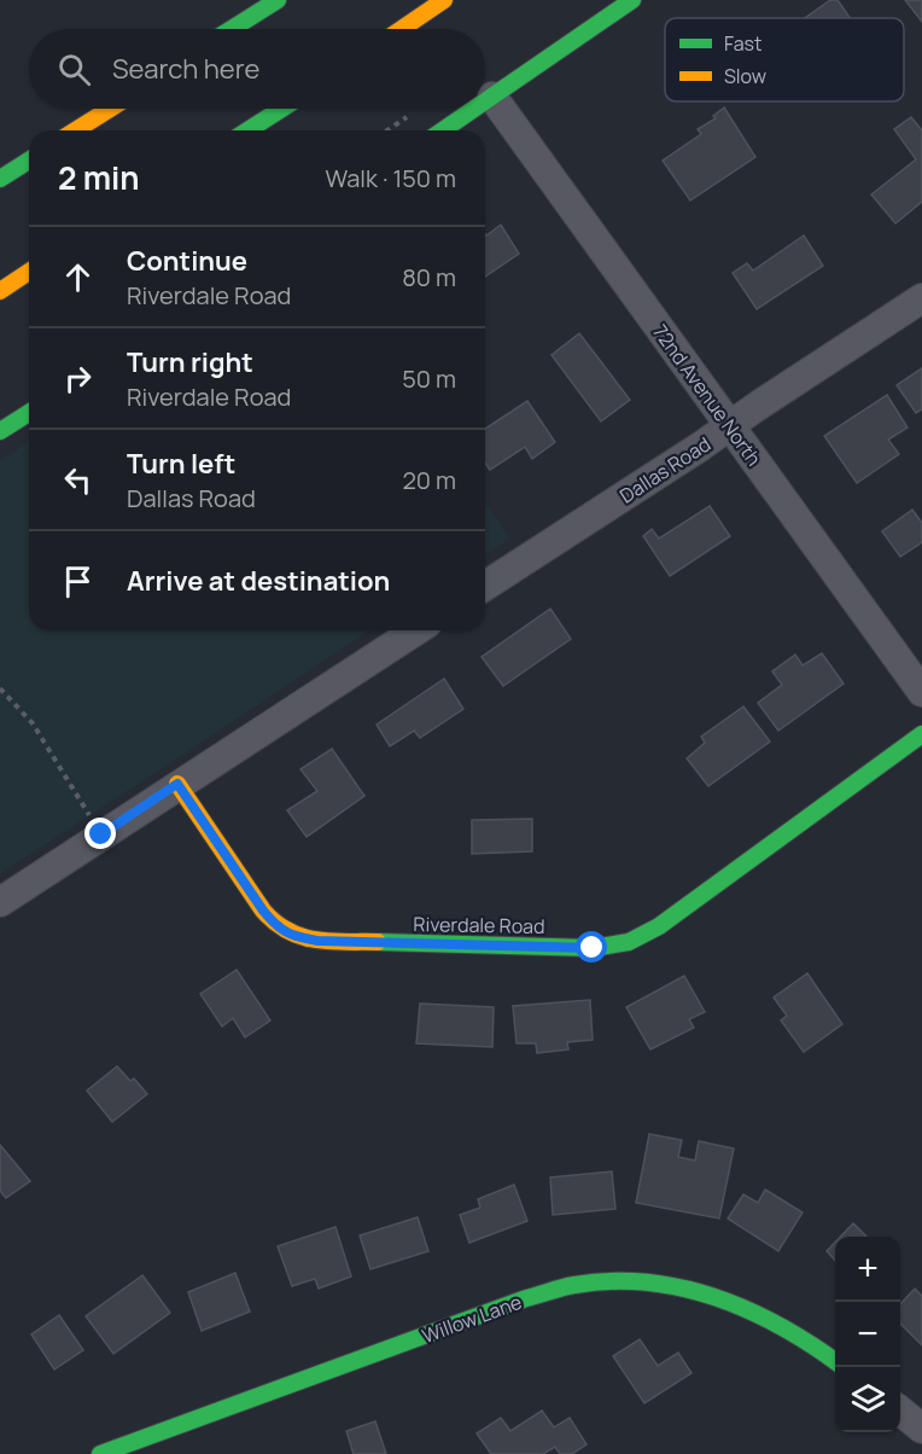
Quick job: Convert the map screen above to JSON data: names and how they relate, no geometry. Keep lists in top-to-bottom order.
{
  "streets": {
    "main road": ["Riverdale Road", "Willow Lane"],
    "street": ["72nd Avenue North", "Dallas Road"]
  },
  "crossings": [
    ["72nd Avenue North", "Dallas Road"]
  ],
  "legend": ["Fast", "Slow"],
  "page": {
    "search": "Search here",
    "heading": ["2 min", "Walk · 150 m"],
    "list": [
      ["Continue", "Riverdale Road", "80 m"],
      ["Turn right", "Riverdale Road", "50 m"],
      ["Turn left", "Dallas Road", "20 m"],
      "Arrive at destination"
    ],
    "map_buttons": ["+", "−"]
  }
}
